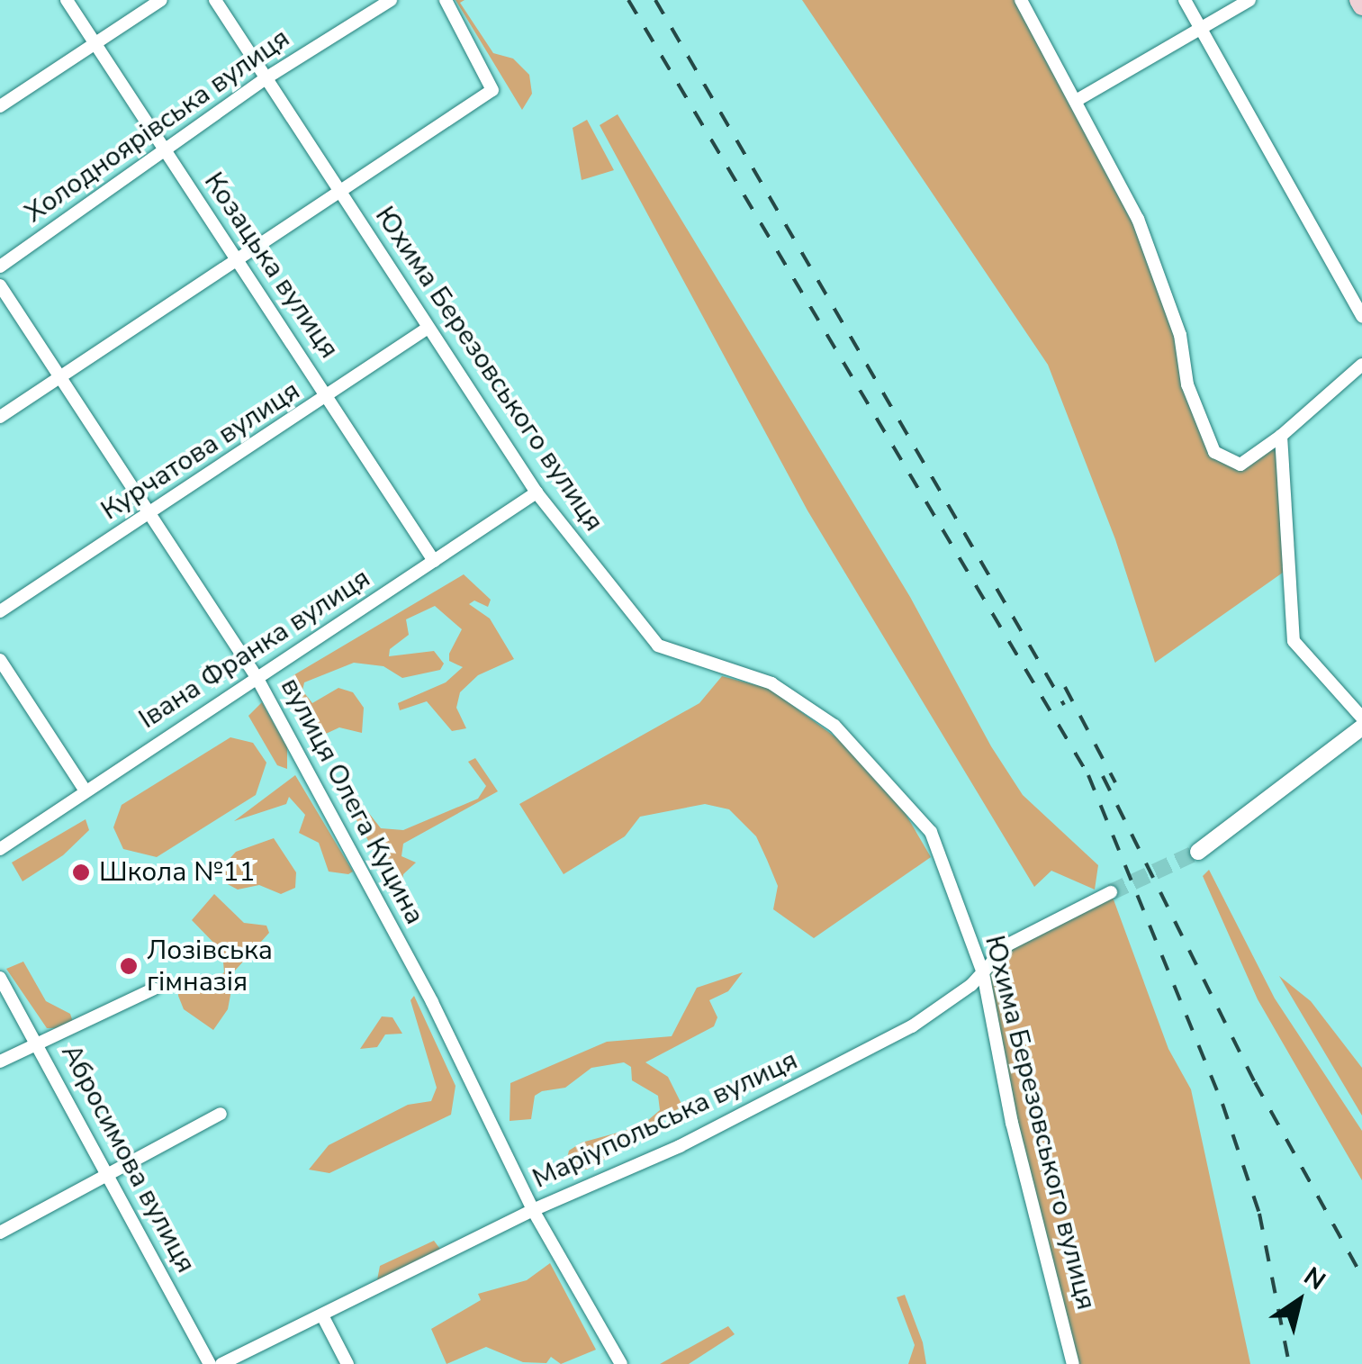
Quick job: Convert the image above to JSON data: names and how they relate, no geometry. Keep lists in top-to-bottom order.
{
  "streets": {
    "street": [
      "Холодноярівська вулиця",
      "Козацька вулиця",
      "Юхима Березовського вулиця",
      "Курчатова вулиця",
      "Івана Франка вулиця",
      "вулиця Олега Куцина",
      "Маріупольська вулиця",
      "Абросимова вулиця"
    ]
  },
  "crossings": [
    ["Холодноярівська вулиця", "Козацька вулиця"],
    ["Холодноярівська вулиця", "Юхима Березовського вулиця"],
    ["Козацька вулиця", "Курчатова вулиця"],
    ["Козацька вулиця", "Івана Франка вулиця"],
    ["Юхима Березовського вулиця", "Курчатова вулиця"],
    ["Юхима Березовського вулиця", "Івана Франка вулиця"],
    ["Юхима Березовського вулиця", "Маріупольська вулиця"],
    ["Курчатова вулиця", "вулиця Олега Куцина"],
    ["Івана Франка вулиця", "вулиця Олега Куцина"],
    ["вулиця Олега Куцина", "Маріупольська вулиця"]
  ],
  "places": ["Школа №11", "Лозівська гімназія"],
  "north": "top right"
}
